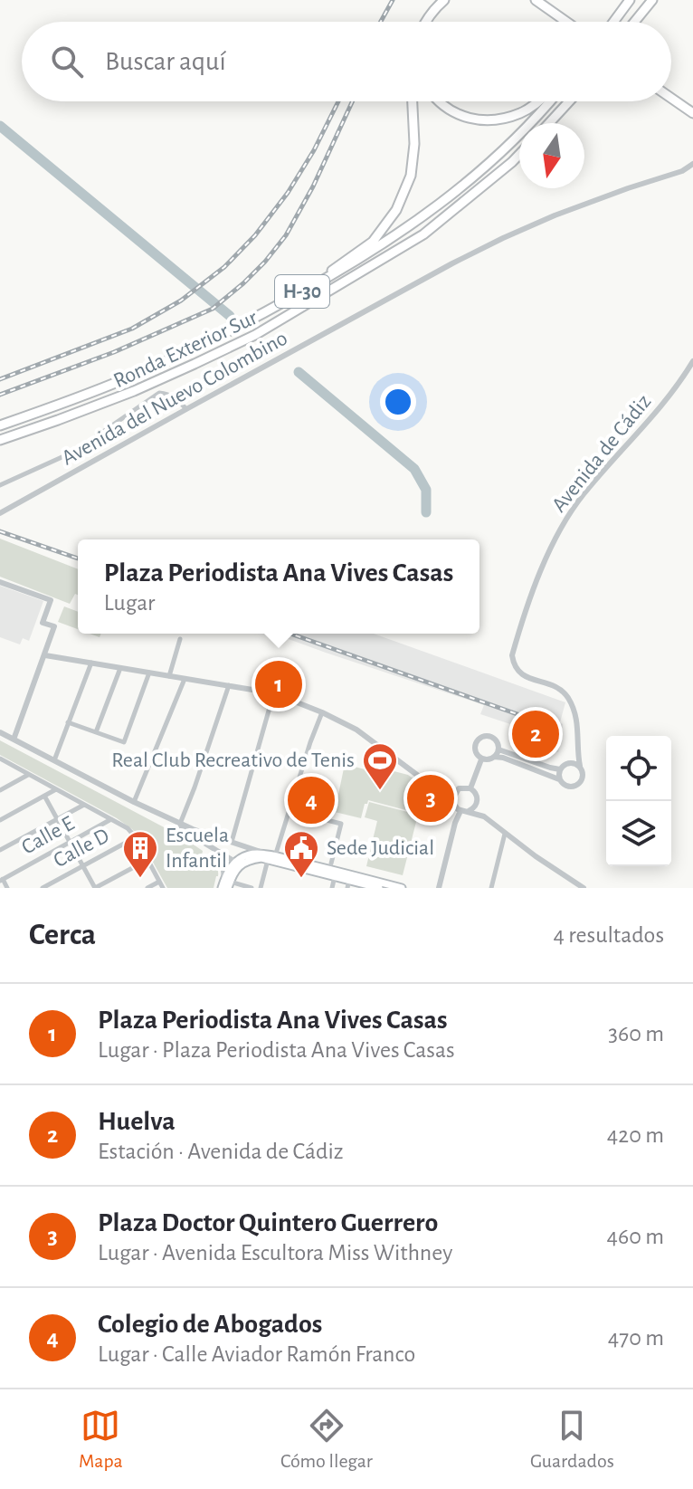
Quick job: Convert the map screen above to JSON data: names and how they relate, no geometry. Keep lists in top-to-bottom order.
{
  "streets": {
    "highway": ["H-30", "Ronda Exterior Sur"],
    "street": [
      "Avenida del Nuevo Colombino",
      "Avenida de Cádiz",
      "Calle E",
      "Calle D"
    ]
  },
  "places": {
    "sports": ["Real Club Recreativo de Tenis"],
    "building": ["Escuela Infantil"],
    "public building": ["Sede Judicial"]
  },
  "north": "bottom",
  "page": {
    "search": "Buscar aquí",
    "popup": ["Plaza Periodista Ana Vives Casas", "Lugar"],
    "pins": [
      "1",
      "2",
      "3",
      "4"
    ],
    "heading": ["Cerca", "4 resultados"],
    "list": [
      {
        "mark": "1",
        "name": "Plaza Periodista Ana Vives Casas",
        "note": "Lugar · Plaza Periodista Ana Vives Casas",
        "value": "360 m"
      },
      {
        "mark": "2",
        "name": "Huelva",
        "note": "Estación · Avenida de Cádiz",
        "value": "420 m"
      },
      {
        "mark": "3",
        "name": "Plaza Doctor Quintero Guerrero",
        "note": "Lugar · Avenida Escultora Miss Withney",
        "value": "460 m"
      },
      {
        "mark": "4",
        "name": "Colegio de Abogados",
        "note": "Lugar · Calle Aviador Ramón Franco",
        "value": "470 m"
      }
    ],
    "nav": ["Mapa", "Cómo llegar", "Guardados"]
  }
}
